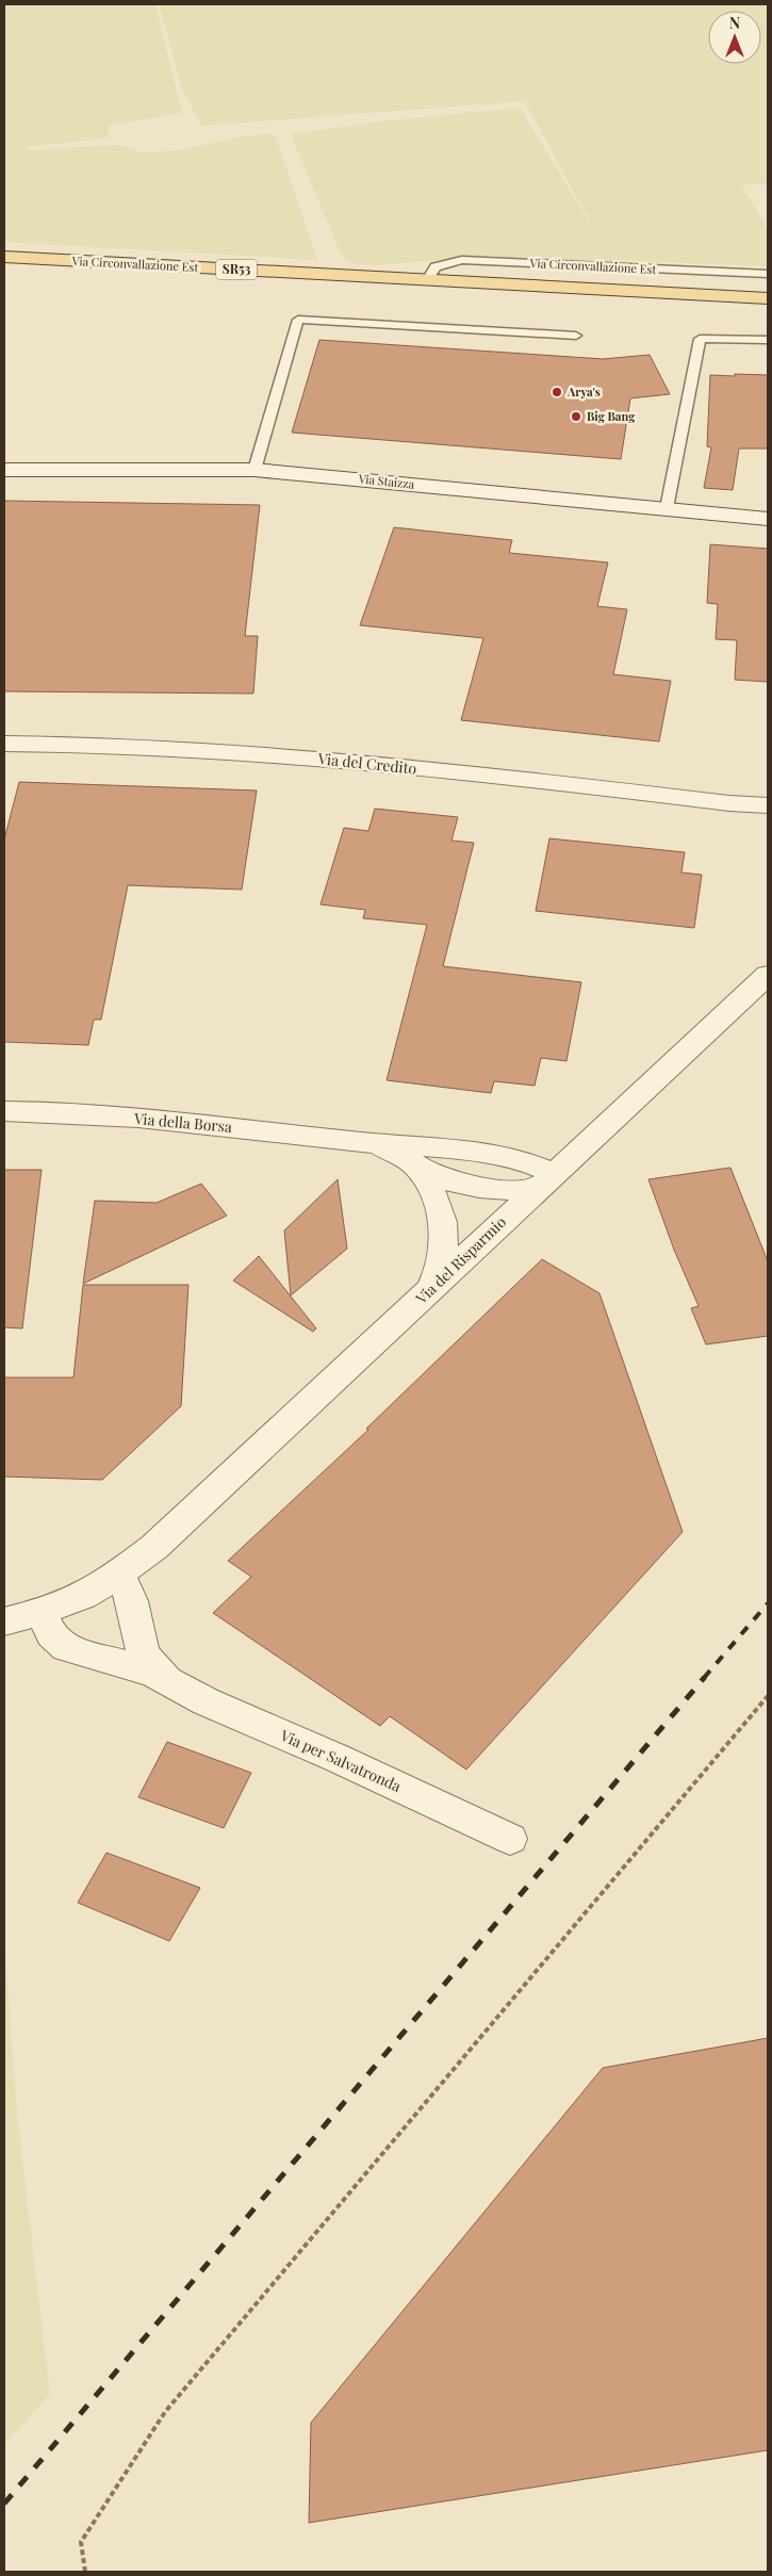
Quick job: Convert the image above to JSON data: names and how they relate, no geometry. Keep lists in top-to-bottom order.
{
  "streets": {
    "main road": ["Via Circonvallazione Est", "SR53"],
    "street": [
      "Via Staizza",
      "Via del Credito",
      "Via della Borsa",
      "Via del Risparmio",
      "Via per Salvatronda"
    ]
  },
  "crossings": [
    ["Via della Borsa", "Via del Risparmio"],
    ["Via del Risparmio", "Via per Salvatronda"]
  ],
  "places": ["Arya's", "Big Bang"],
  "north": "top"
}
